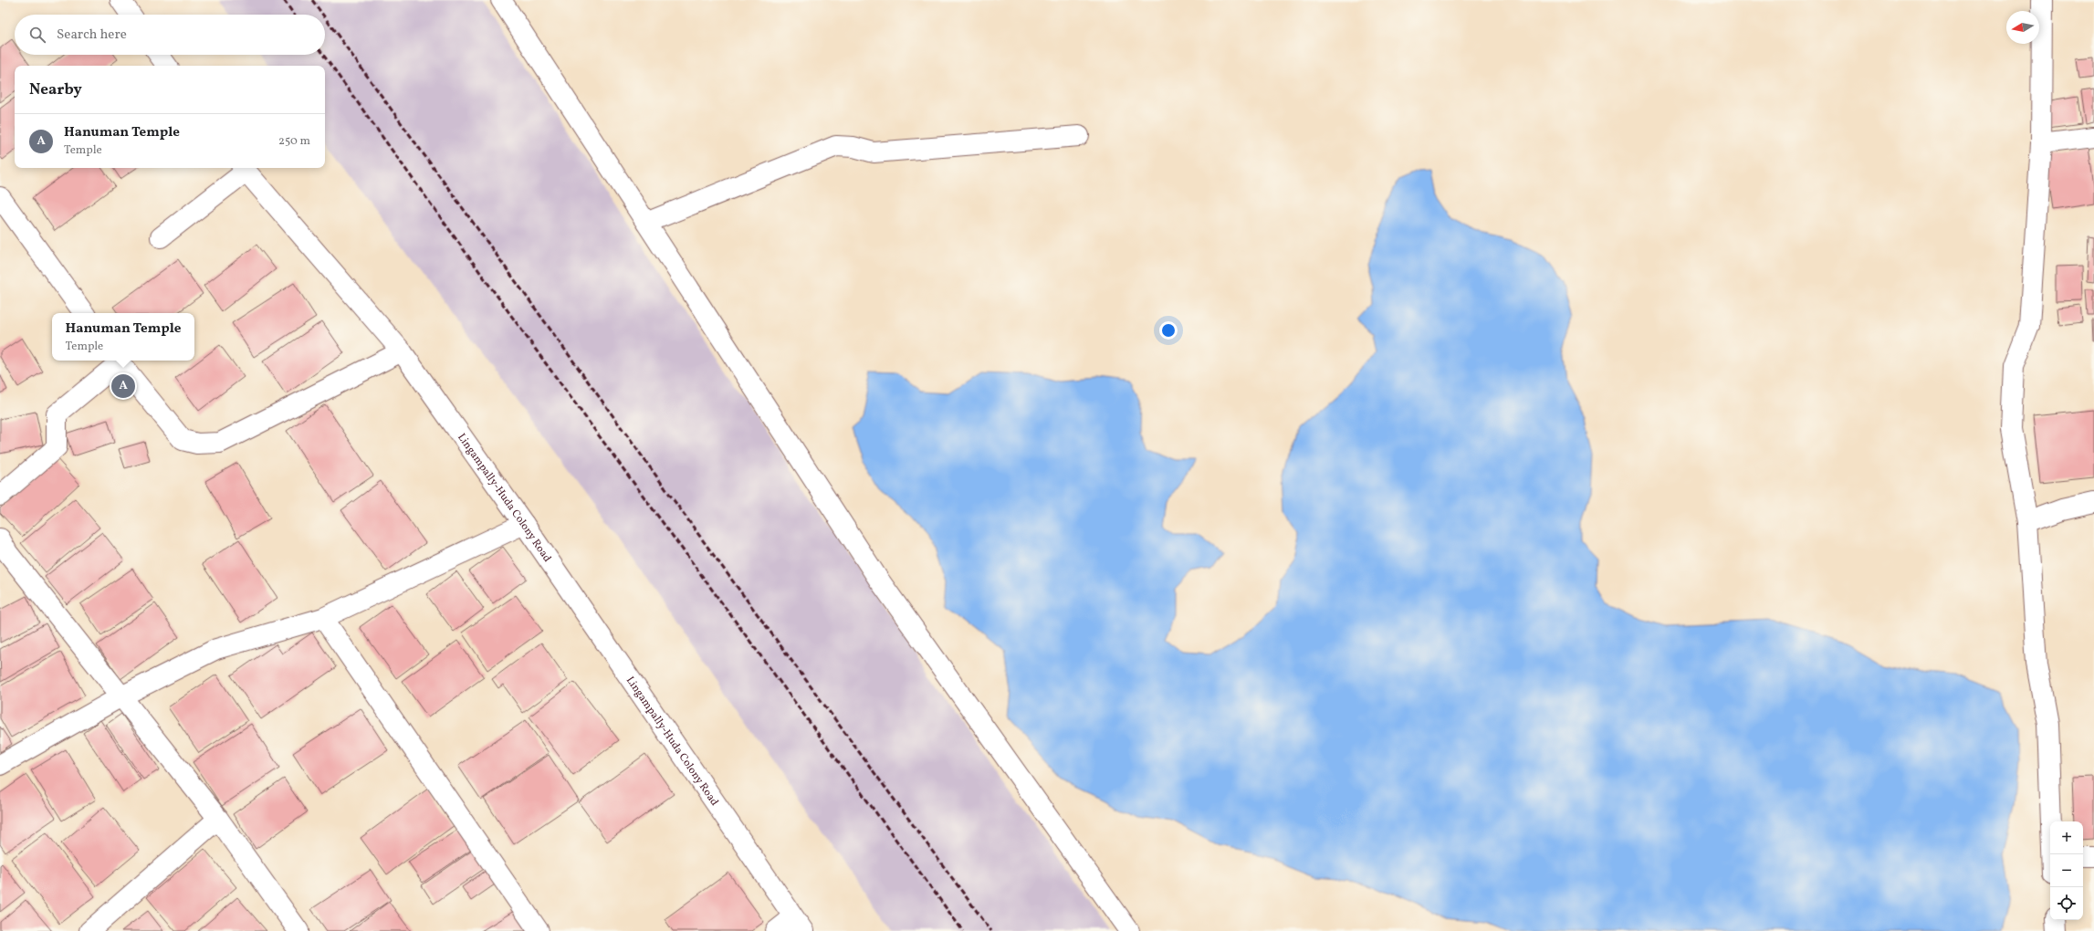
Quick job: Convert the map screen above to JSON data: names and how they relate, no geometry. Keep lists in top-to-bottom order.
{
  "streets": {
    "street": ["Lingampally-Huda Colony Road"]
  },
  "north": "left",
  "page": {
    "search": "Search here",
    "heading": "Nearby",
    "list": [
      {
        "mark": "A",
        "name": "Hanuman Temple",
        "note": "Temple",
        "value": "250 m"
      }
    ],
    "popup": ["Hanuman Temple", "Temple"],
    "pins": "A",
    "map_buttons": ["+", "−"]
  }
}
